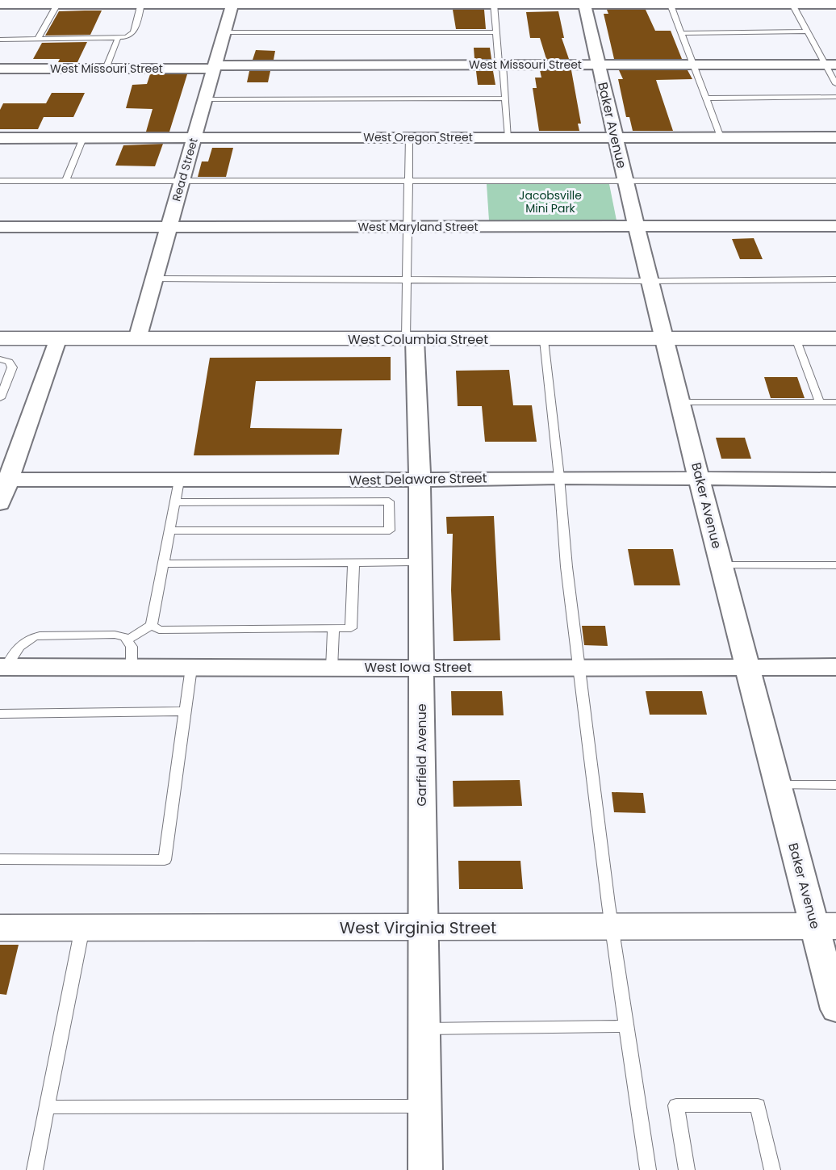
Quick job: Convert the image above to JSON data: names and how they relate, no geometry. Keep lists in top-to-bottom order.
{
  "streets": {
    "main road": ["West Columbia Street", "West Virginia Street"],
    "street": [
      "West Missouri Street",
      "Baker Avenue",
      "West Oregon Street",
      "Read Street",
      "West Maryland Street",
      "West Delaware Street",
      "West Iowa Street",
      "Garfield Avenue"
    ]
  },
  "crossings": [
    ["West Missouri Street", "Baker Avenue"],
    ["West Missouri Street", "Read Street"],
    ["Baker Avenue", "West Oregon Street"],
    ["Baker Avenue", "West Maryland Street"],
    ["Baker Avenue", "West Columbia Street"],
    ["Baker Avenue", "West Delaware Street"],
    ["Baker Avenue", "West Iowa Street"],
    ["Baker Avenue", "West Virginia Street"],
    ["West Oregon Street", "Read Street"],
    ["Read Street", "West Maryland Street"],
    ["Read Street", "West Columbia Street"],
    ["West Columbia Street", "Garfield Avenue"],
    ["West Delaware Street", "Garfield Avenue"],
    ["West Iowa Street", "Garfield Avenue"],
    ["Garfield Avenue", "West Virginia Street"]
  ],
  "parks": ["Jacobsville Mini Park"]
}
